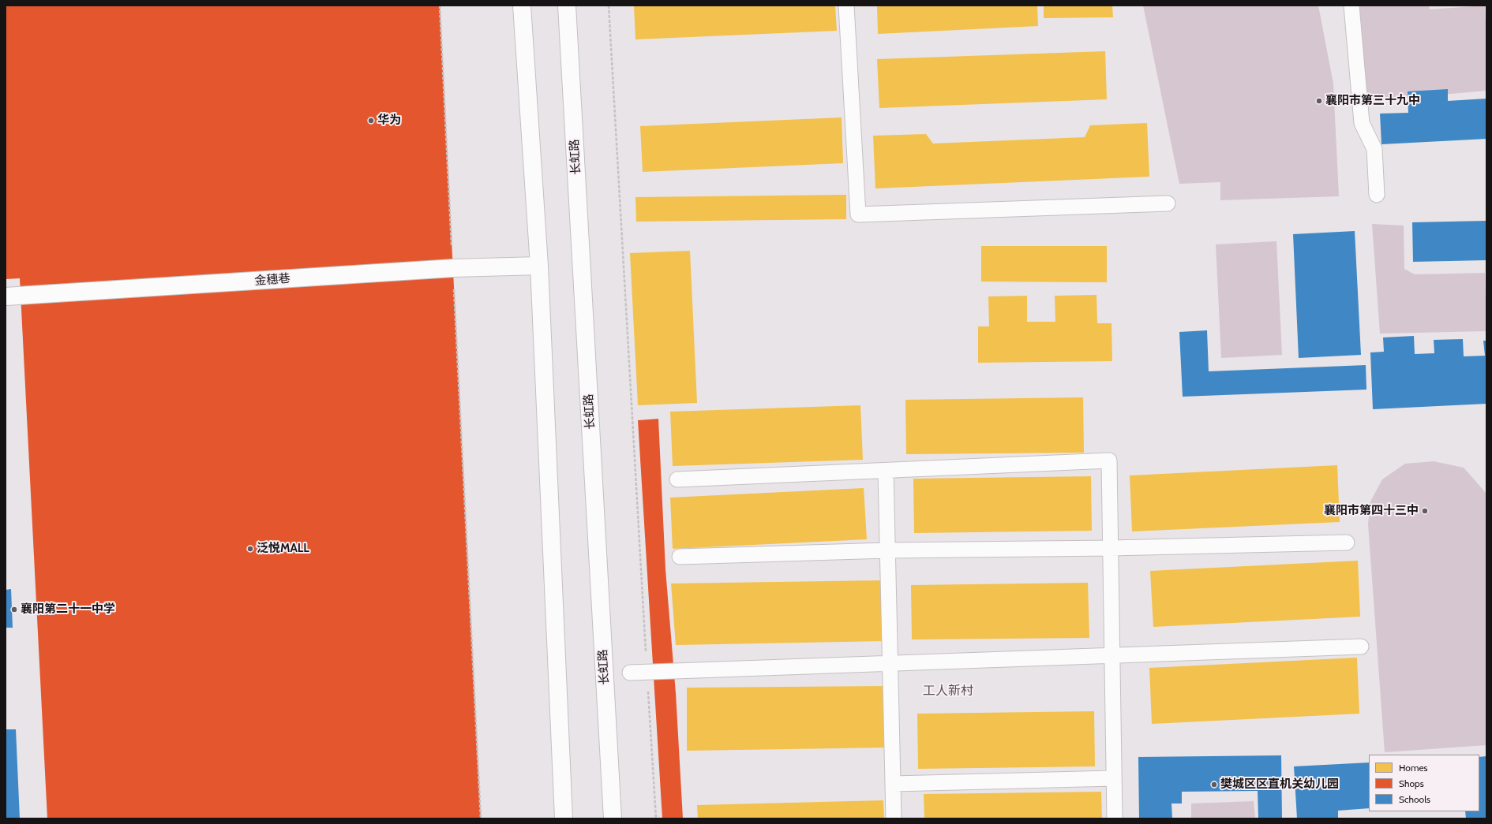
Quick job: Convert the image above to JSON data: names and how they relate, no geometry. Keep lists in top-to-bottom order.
{
  "streets": {
    "main road": ["长虹路", "金穗巷"]
  },
  "districts": ["工人新村"],
  "places": [
    "襄阳市第三十九中",
    "华为",
    "襄阳市第四十三中",
    "泛悦MALL",
    "襄阳第二十一中学",
    "樊城区区直机关幼儿园"
  ],
  "legend": ["Homes", "Shops", "Schools"]
}
